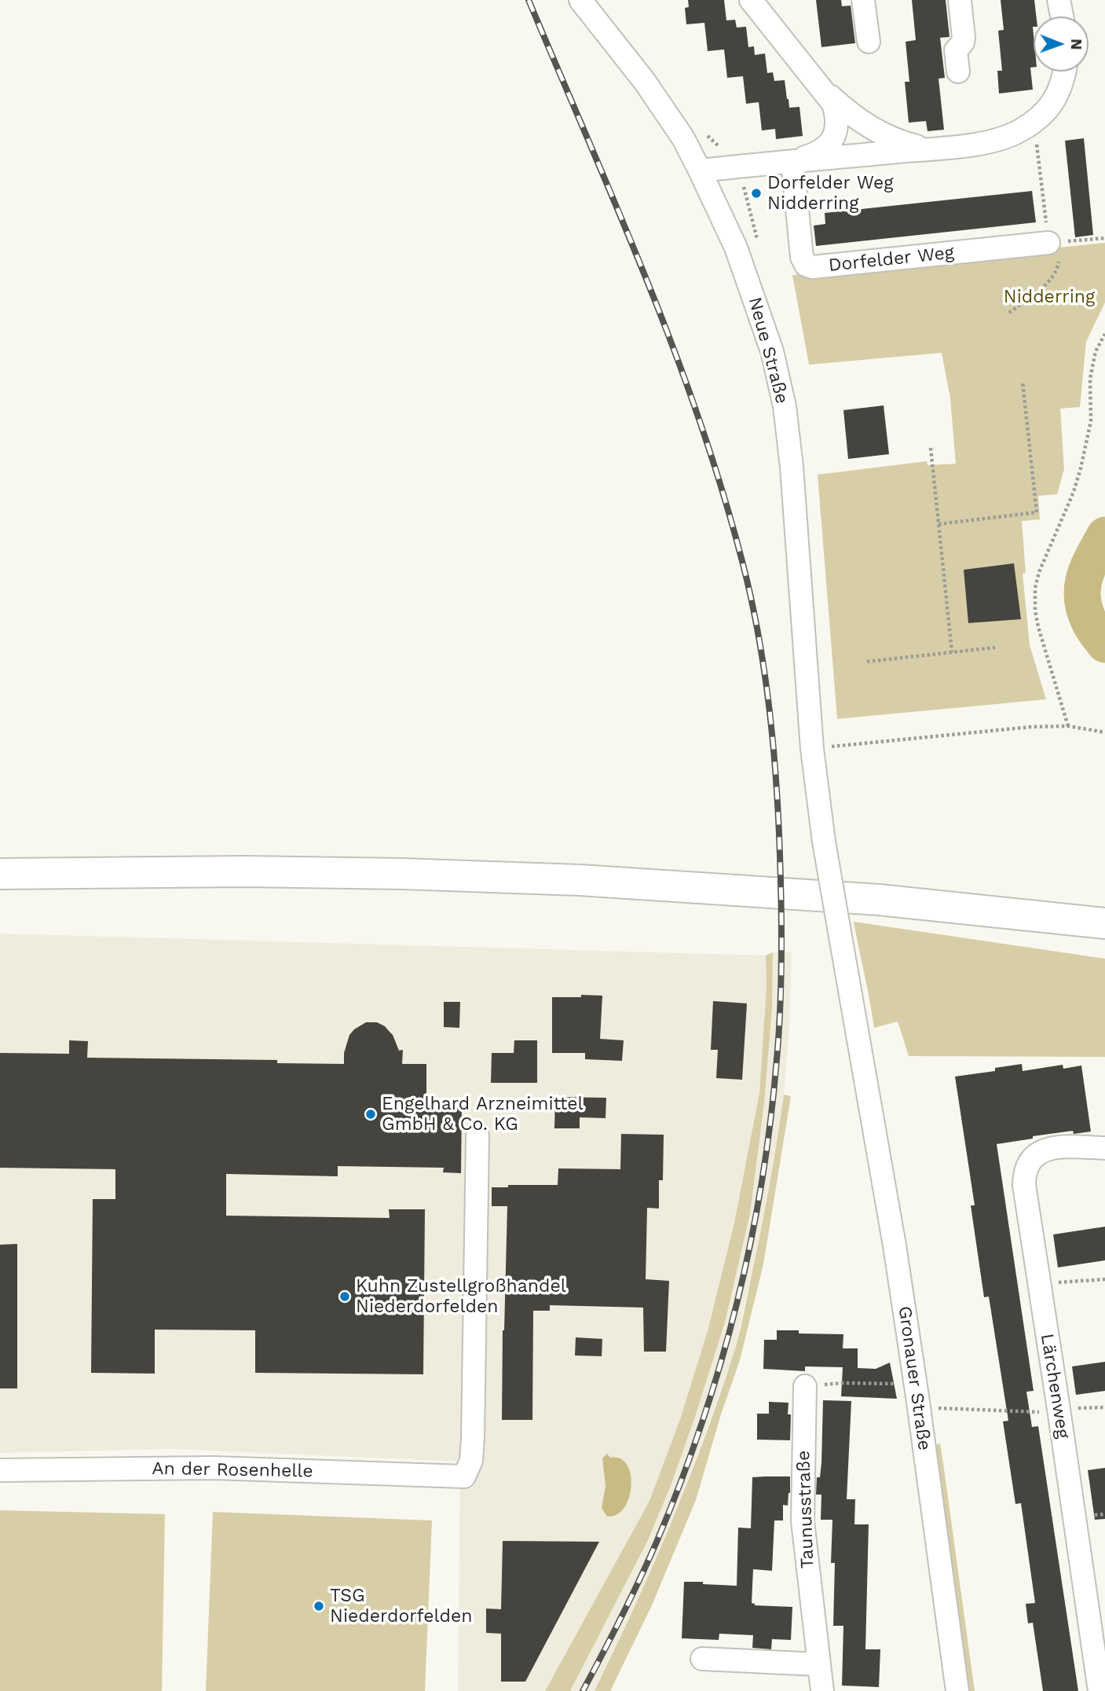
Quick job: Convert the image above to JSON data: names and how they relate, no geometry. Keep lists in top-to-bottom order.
{
  "streets": {
    "street": [
      "Dorfelder Weg",
      "Neue Straße",
      "Gronauer Straße",
      "Lärchenweg",
      "An der Rosenhelle",
      "Taunusstraße"
    ]
  },
  "crossings": [
    ["Neue Straße", "Gronauer Straße"]
  ],
  "parks": ["Nidderring"],
  "places": [
    "Dorfelder Weg Nidderring",
    "Engelhard Arzneimittel GmbH & Co. KG",
    "Kuhn Zustellgroßhandel Niederdorfelden",
    "TSG Niederdorfelden"
  ],
  "north": "right"
}
